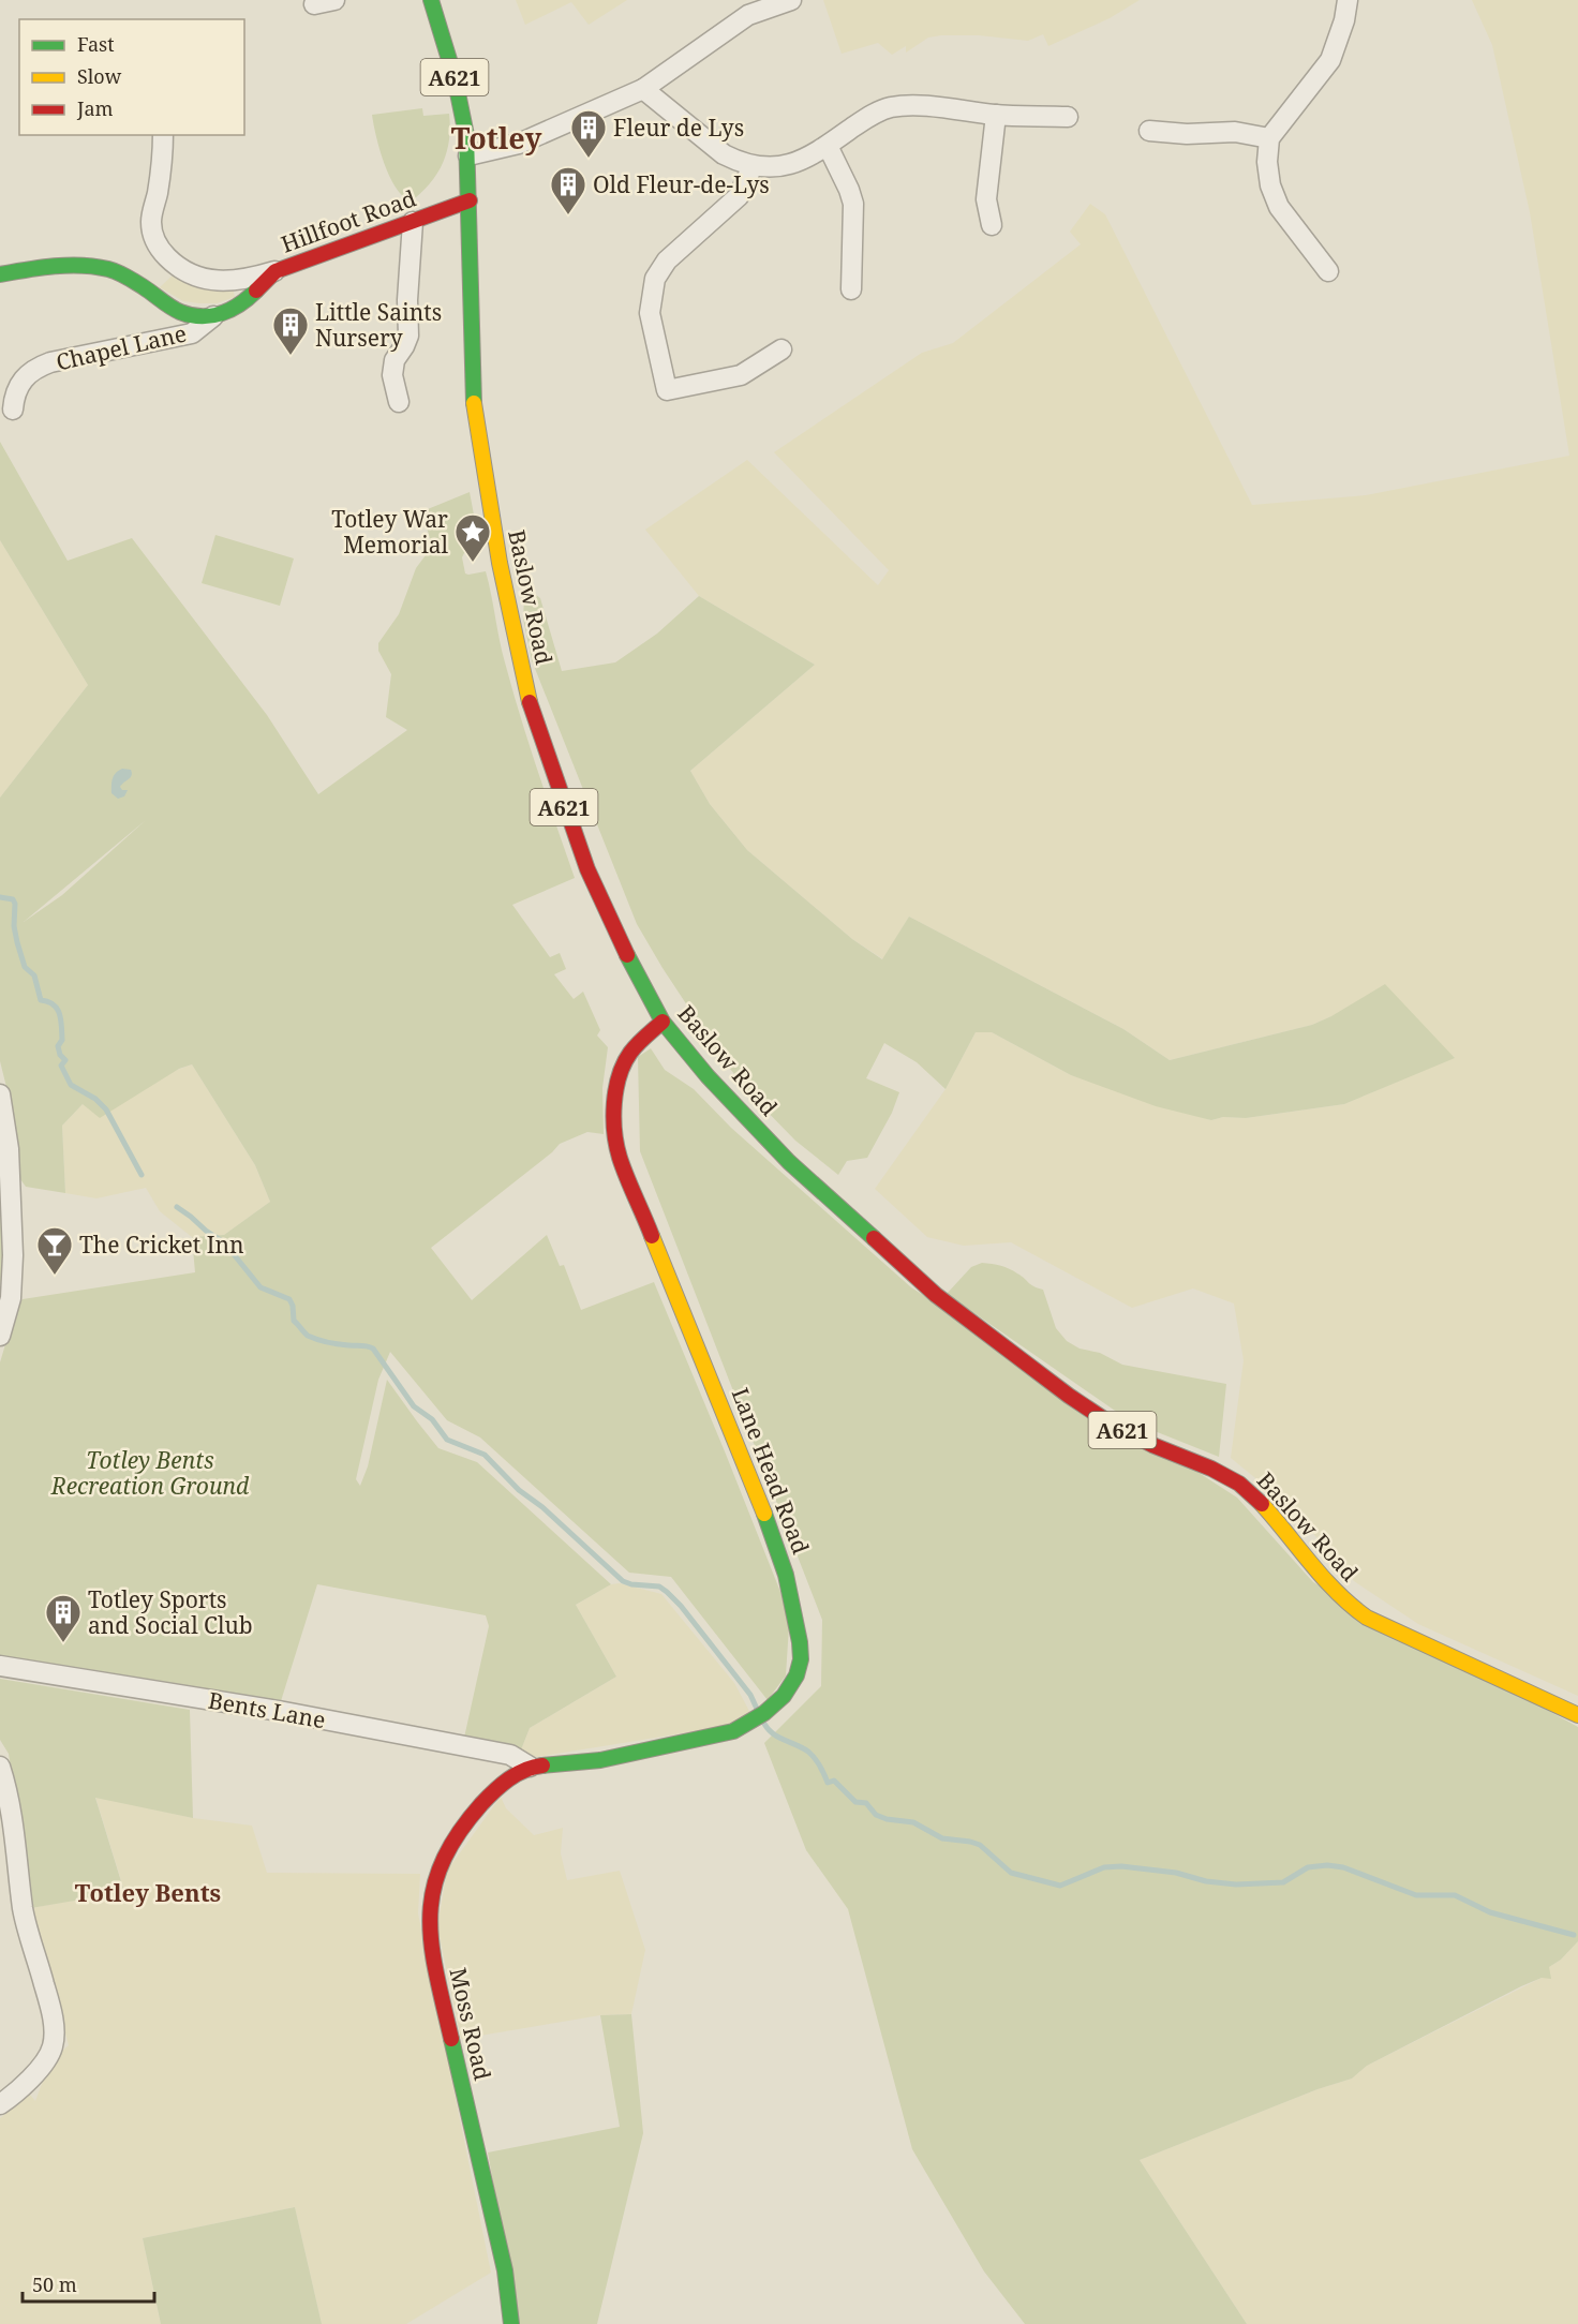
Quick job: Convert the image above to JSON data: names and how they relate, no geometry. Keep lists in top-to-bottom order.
{
  "streets": {
    "main road": [
      "A621",
      "Hillfoot Road",
      "Baslow Road",
      "Lane Head Road",
      "Moss Road"
    ],
    "street": ["Chapel Lane", "Bents Lane"]
  },
  "crossings": [
    ["Hillfoot Road", "Chapel Lane"],
    ["Hillfoot Road", "Baslow Road"],
    ["Baslow Road", "Lane Head Road"],
    ["Lane Head Road", "Bents Lane"],
    ["Lane Head Road", "Moss Road"],
    ["Bents Lane", "Moss Road"]
  ],
  "districts": ["Totley", "Totley Bents"],
  "parks": ["Totley Bents Recreation Ground"],
  "places": {
    "building": [
      "Fleur de Lys",
      "Old Fleur-de-Lys",
      "Little Saints Nursery",
      "Totley Sports and Social Club"
    ],
    "place": ["Totley War Memorial"],
    "bar": ["The Cricket Inn"]
  },
  "legend": ["Fast", "Slow", "Jam"],
  "scale_bar": "50 m"
}
